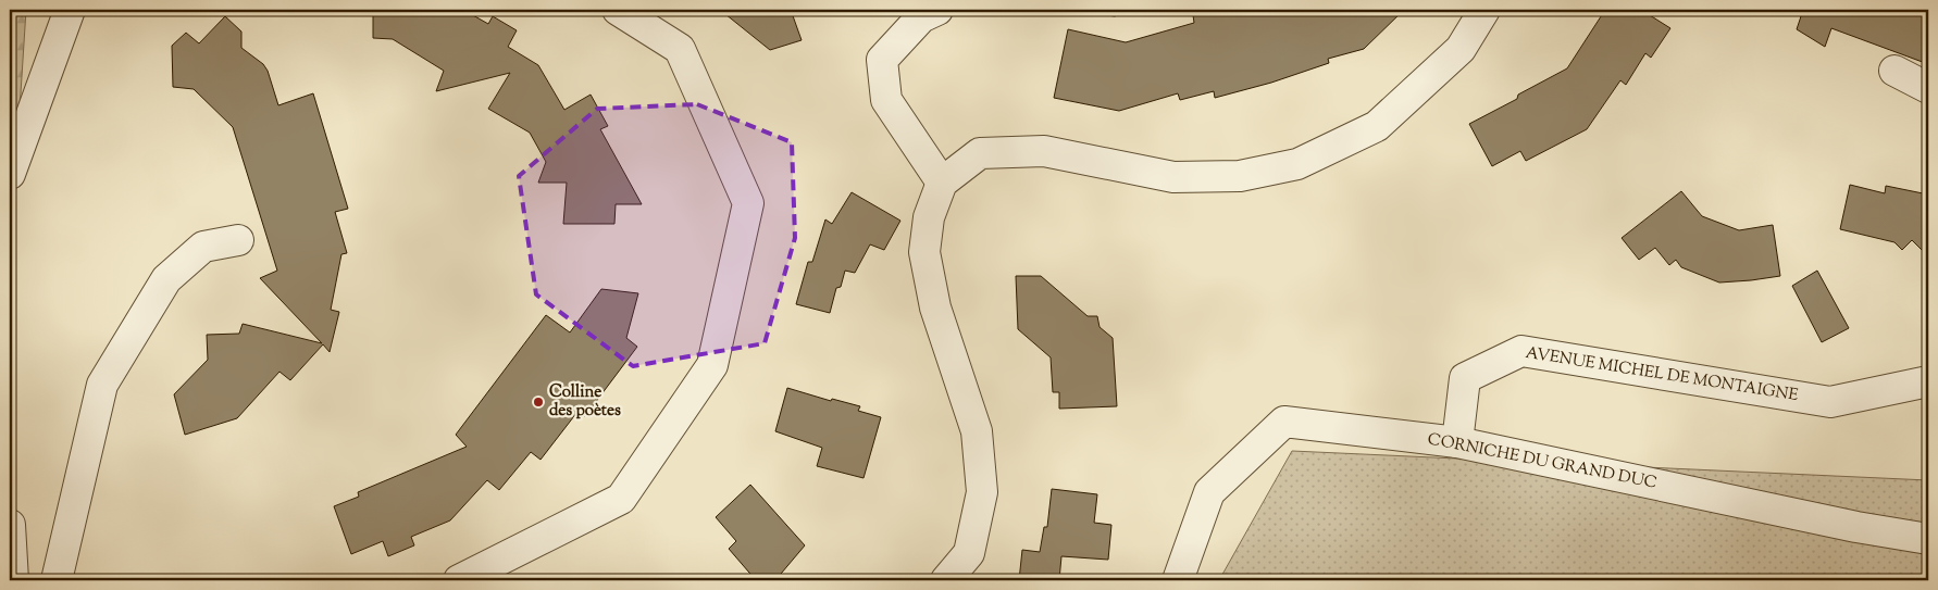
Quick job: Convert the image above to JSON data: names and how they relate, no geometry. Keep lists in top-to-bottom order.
{
  "streets": {
    "street": ["AVENUE MICHEL DE MONTAIGNE", "CORNICHE DU GRAND DUC"]
  },
  "crossings": [
    ["AVENUE MICHEL DE MONTAIGNE", "CORNICHE DU GRAND DUC"]
  ],
  "places": ["Colline des poètes"]
}
